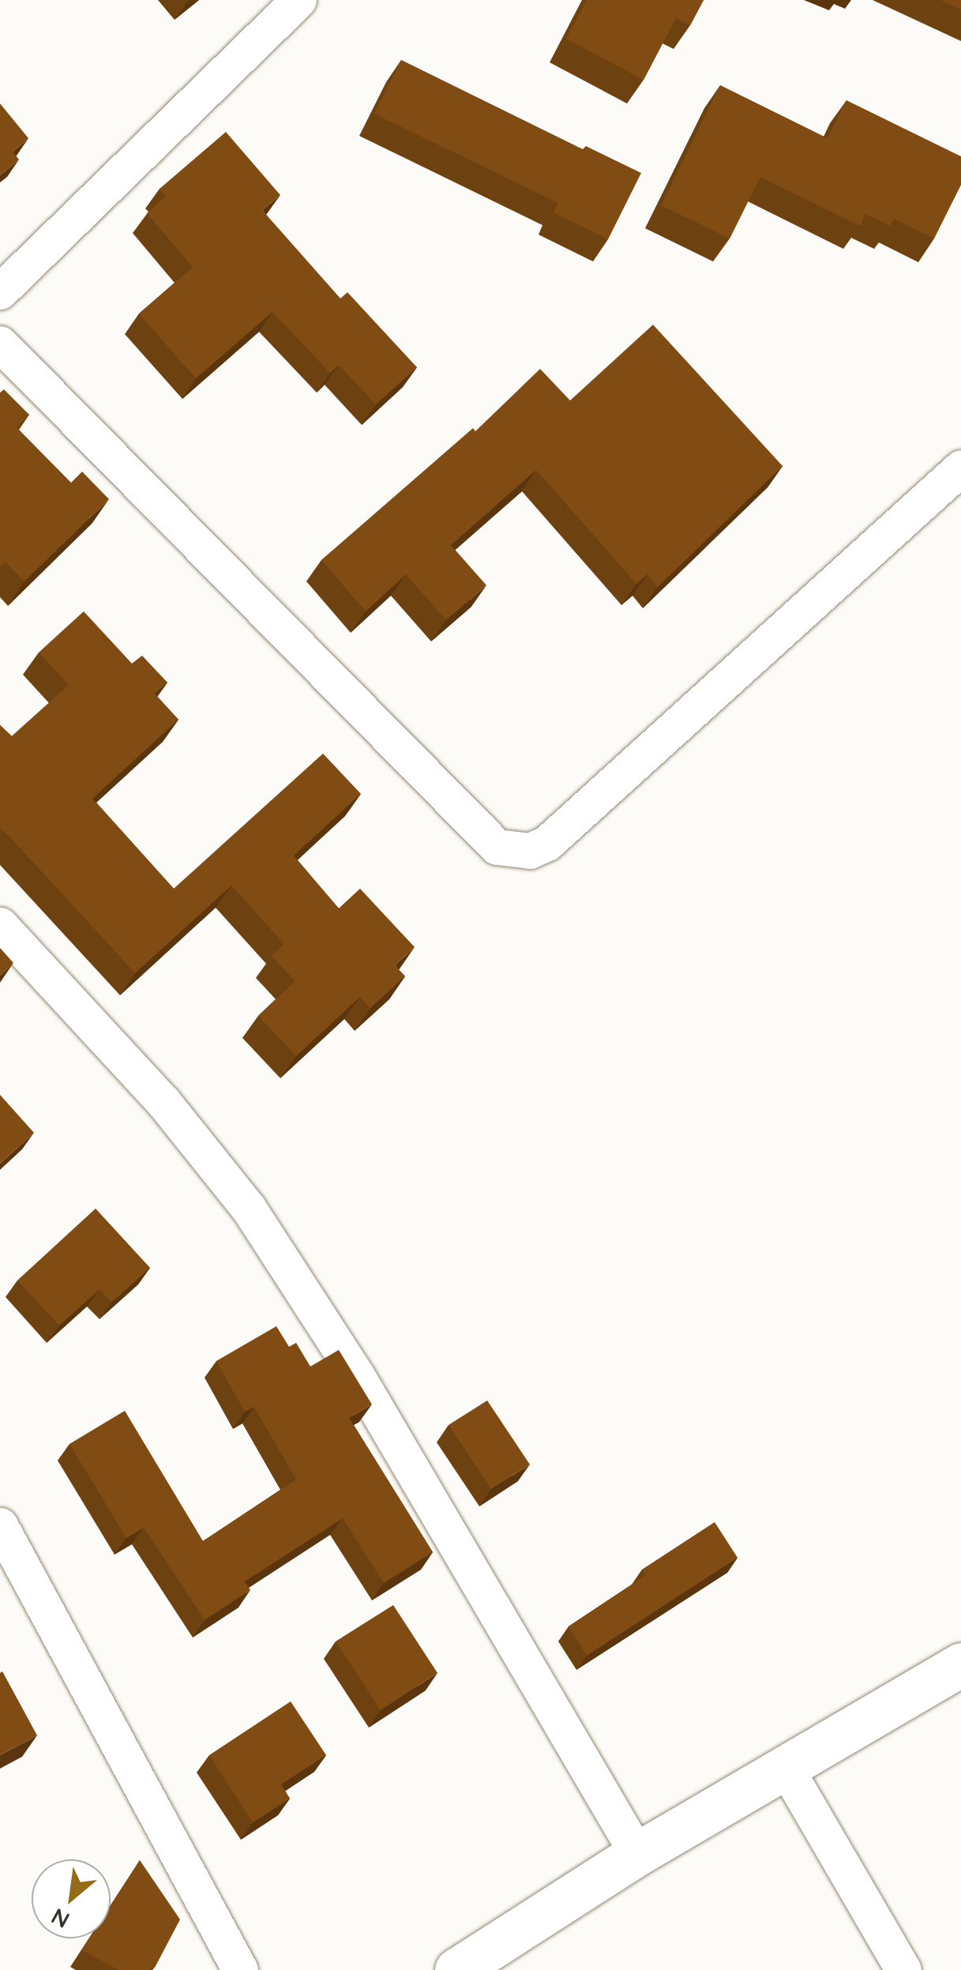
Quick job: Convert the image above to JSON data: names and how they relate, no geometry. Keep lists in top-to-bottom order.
{
  "north": "bottom left"
}
